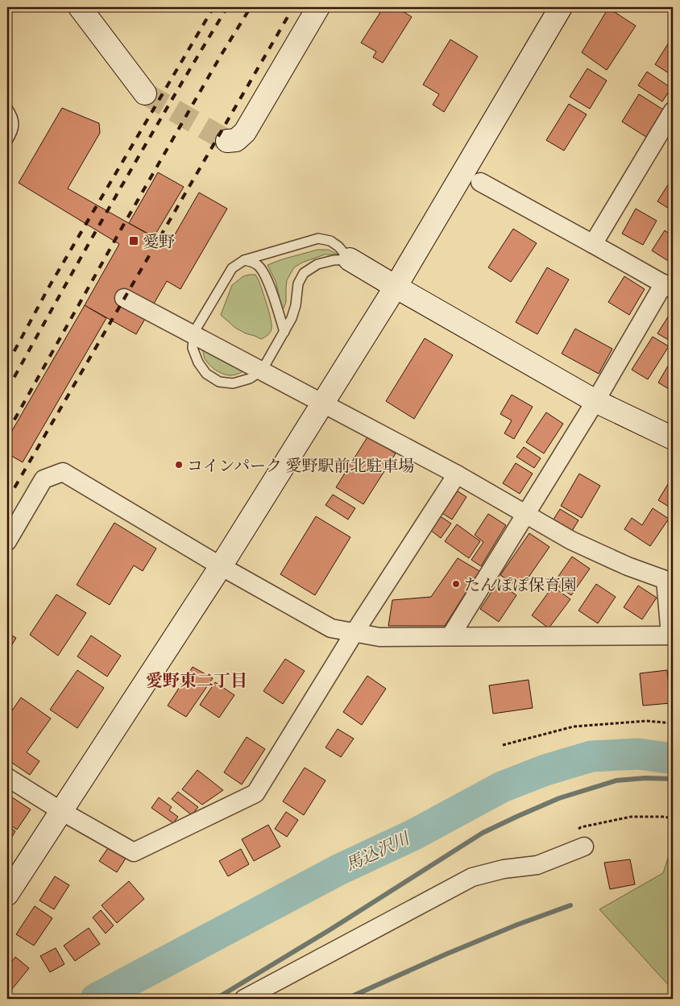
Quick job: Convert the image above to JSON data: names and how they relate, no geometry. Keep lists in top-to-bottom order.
{
  "districts": ["愛野東二丁目"],
  "water": ["馬込沢川"],
  "places": {
    "transit": ["愛野"],
    "other": ["コインパーク 愛野駅前北駐車場", "たんぽぽ保育園"]
  }
}
